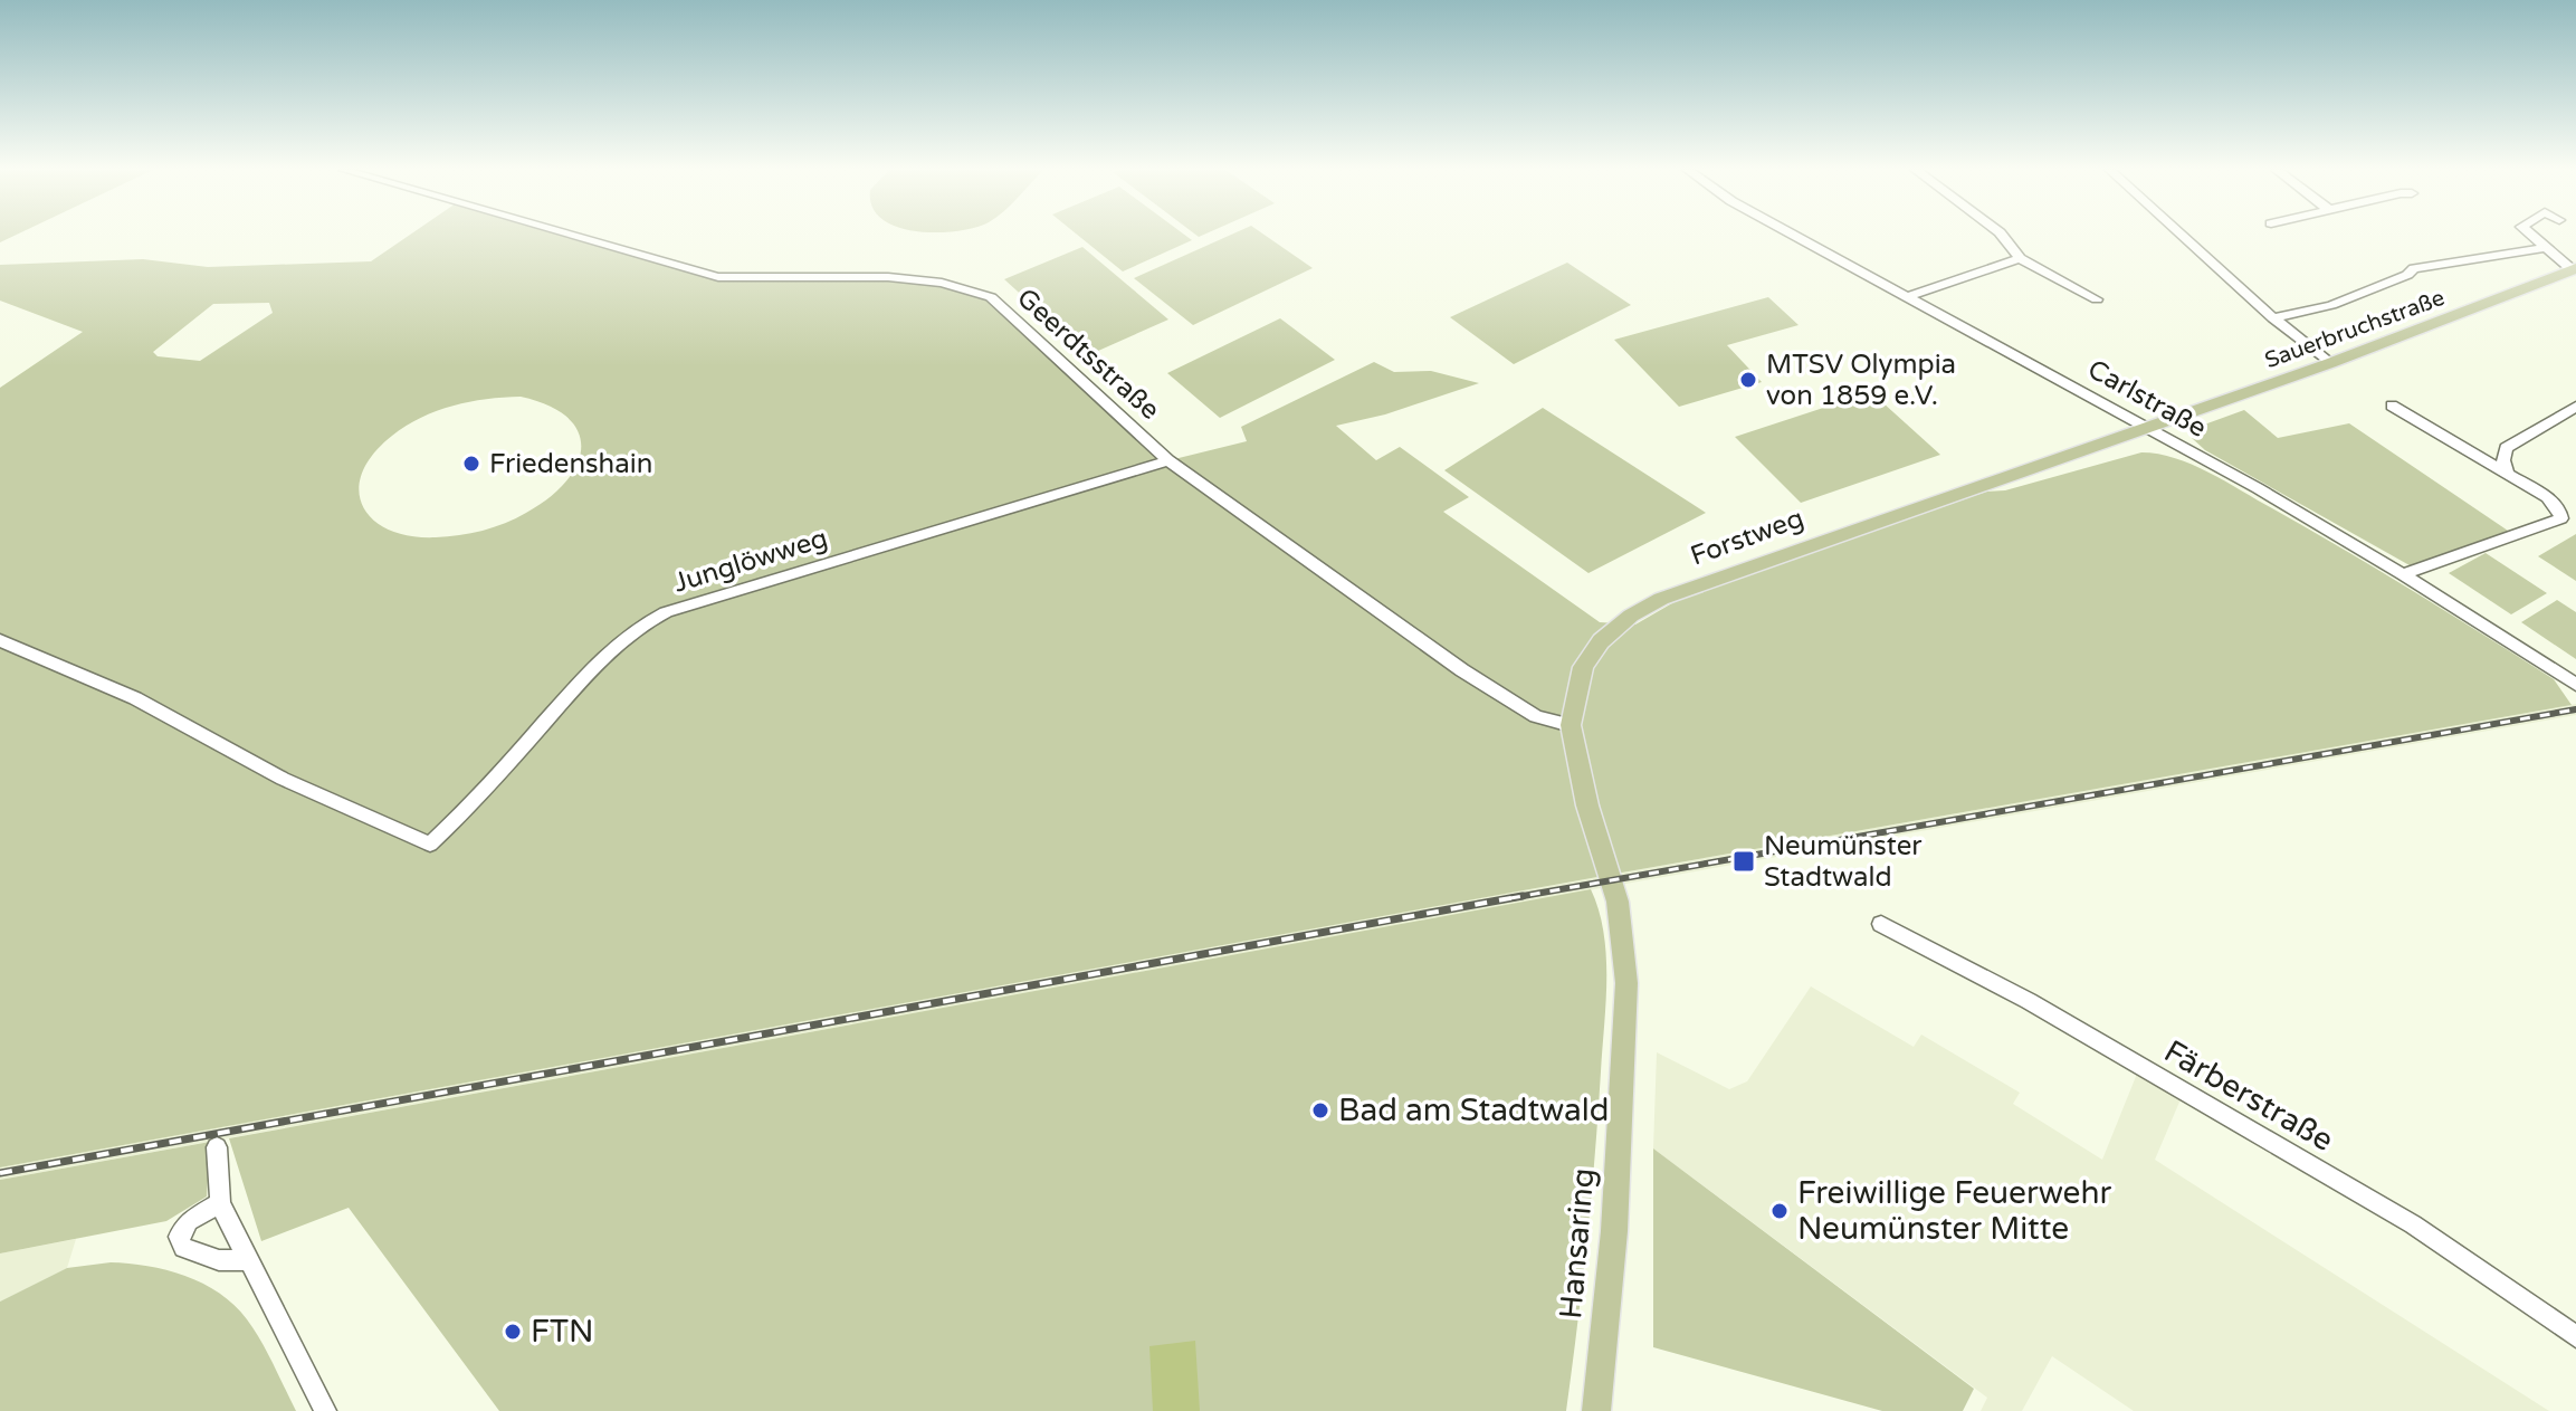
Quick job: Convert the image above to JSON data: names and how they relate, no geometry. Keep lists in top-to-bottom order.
{
  "streets": {
    "main road": ["Sauerbruchstraße", "Forstweg", "Hansaring"],
    "street": [
      "Geerdtsstraße",
      "Carlstraße",
      "Junglöwweg",
      "Färberstraße"
    ]
  },
  "crossings": [
    ["Sauerbruchstraße", "Carlstraße"],
    ["Sauerbruchstraße", "Forstweg"],
    ["Geerdtsstraße", "Forstweg"],
    ["Geerdtsstraße", "Junglöwweg"],
    ["Carlstraße", "Forstweg"],
    ["Forstweg", "Hansaring"]
  ],
  "places": {
    "other": [
      "MTSV Olympia von 1859 e.V.",
      "Friedenshain",
      "Bad am Stadtwald",
      "Freiwillige Feuerwehr Neumünster Mitte",
      "FTN"
    ],
    "transit": ["Neumünster Stadtwald"]
  }
}
